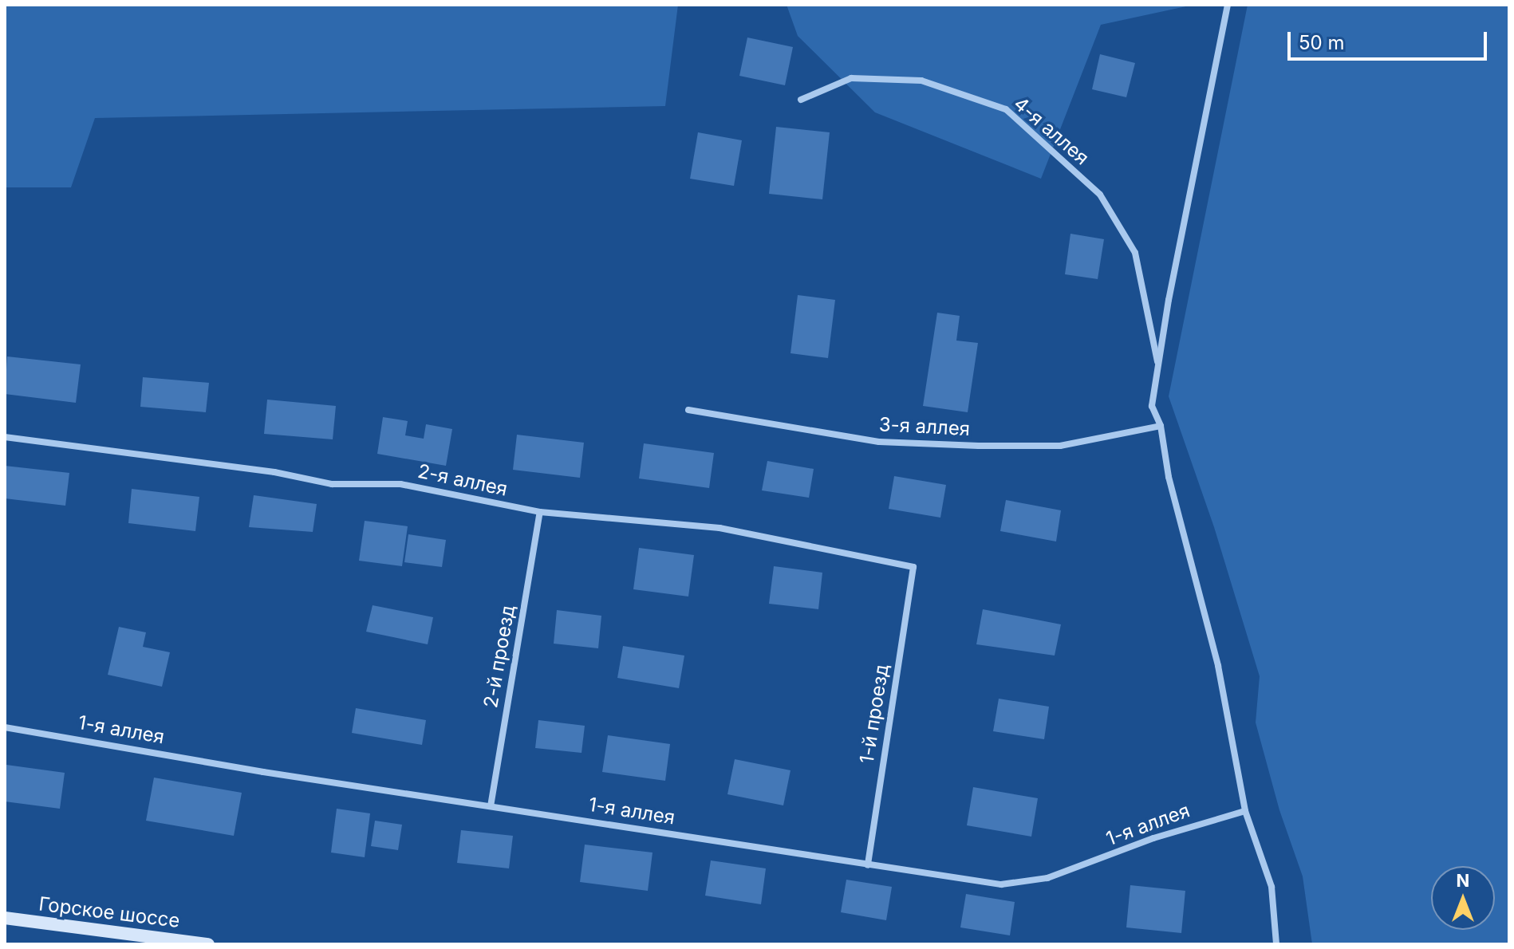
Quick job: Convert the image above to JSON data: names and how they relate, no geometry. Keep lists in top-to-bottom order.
{
  "streets": {
    "main road": ["Горское шоссе"],
    "street": [
      "4-я аллея",
      "3-я аллея",
      "2-я аллея",
      "2-й проезд",
      "1-й проезд",
      "1-я аллея"
    ]
  },
  "crossings": [
    ["2-я аллея", "2-й проезд"],
    ["2-я аллея", "1-й проезд"],
    ["2-й проезд", "1-я аллея"],
    ["1-й проезд", "1-я аллея"]
  ],
  "scale_bar": "50 m",
  "north": "top"
}
